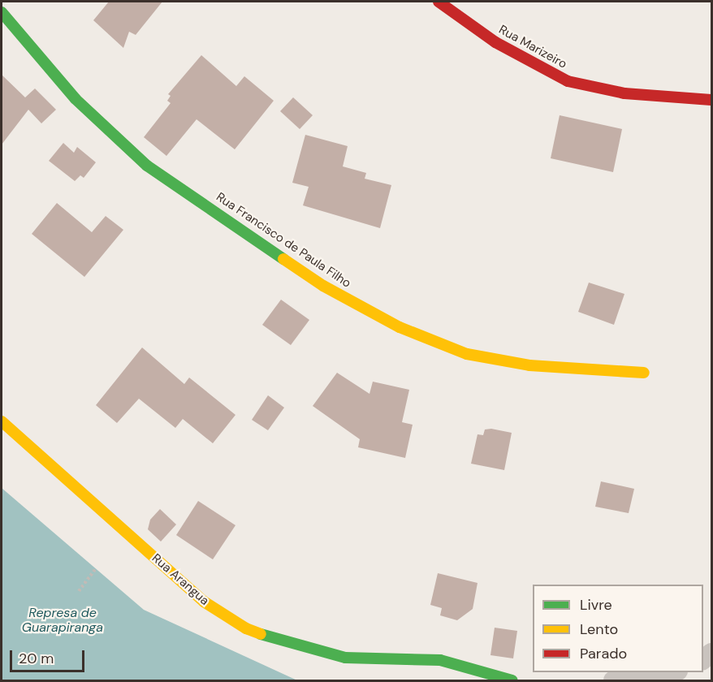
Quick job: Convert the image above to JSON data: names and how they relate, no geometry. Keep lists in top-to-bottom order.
{
  "streets": {
    "street": ["Rua Marizeiro", "Rua Francisco de Paula Filho", "Rua Arangua"]
  },
  "water": ["Represa de Guarapiranga"],
  "legend": ["Livre", "Lento", "Parado"],
  "scale_bar": "20 m"
}
